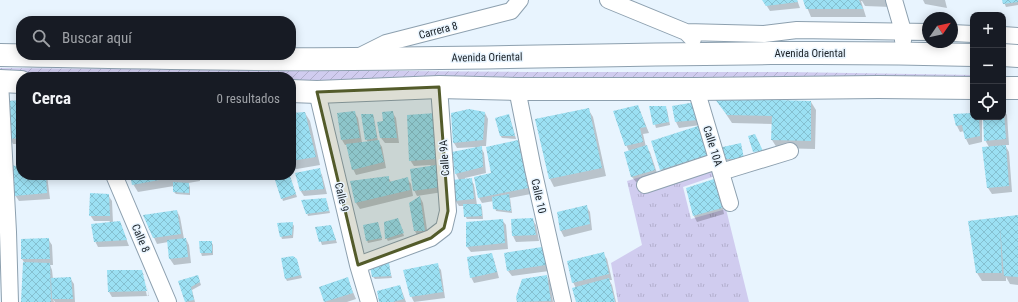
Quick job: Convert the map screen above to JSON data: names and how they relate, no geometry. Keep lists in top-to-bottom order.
{
  "streets": {
    "main road": ["Avenida Oriental"],
    "street": [
      "Carrera 8",
      "Calle 10A",
      "Calle 9A",
      "Calle 10",
      "Calle 9",
      "Calle 8"
    ]
  },
  "crossings": [
    ["Carrera 8", "Avenida Oriental"],
    ["Calle 9A", "Calle 9"]
  ],
  "north": "top right",
  "page": {
    "map_buttons": ["+", "−"],
    "search": "Buscar aquí",
    "heading": ["Cerca", "0 resultados"]
  }
}
